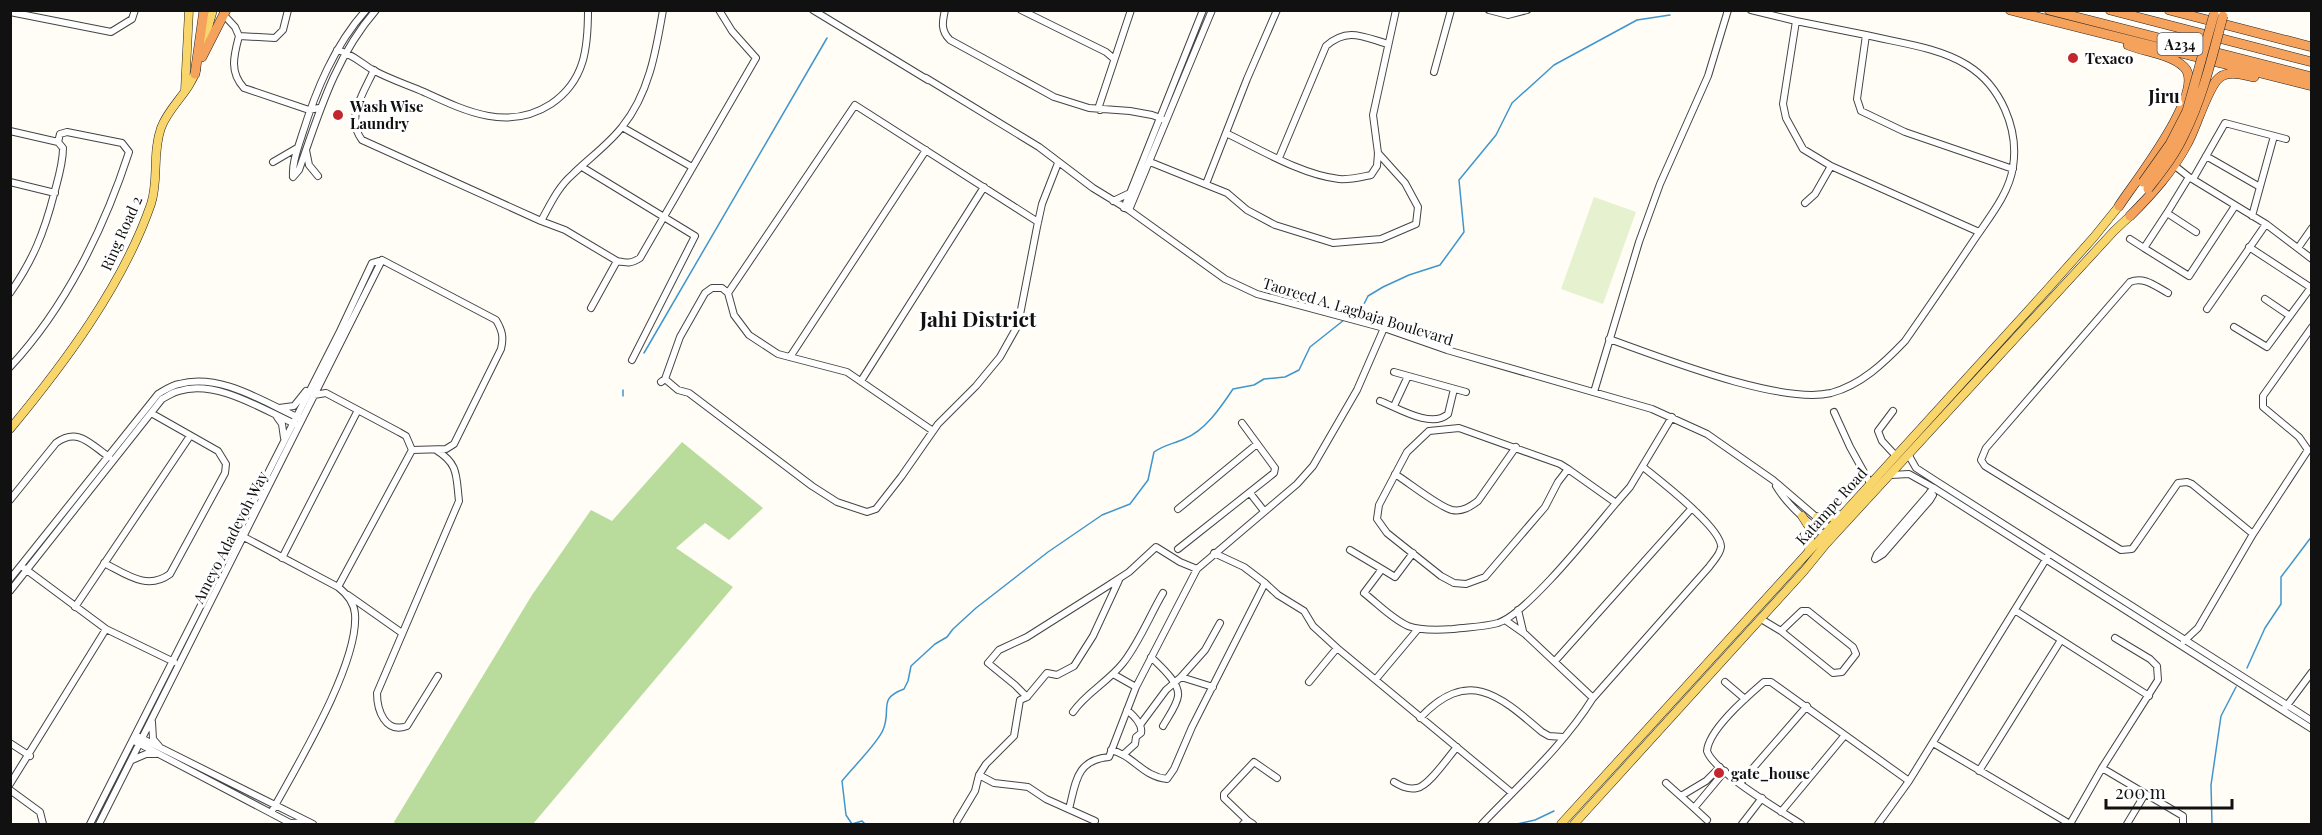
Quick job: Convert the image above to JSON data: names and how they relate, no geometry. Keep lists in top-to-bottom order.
{
  "streets": {
    "highway": ["A234"],
    "main road": ["Ring Road 2", "Katampe Road"],
    "street": ["Taoreed A. Lagbaja Boulevard", "Ameyo Adadevoh Way"]
  },
  "crossings": [
    ["Taoreed A. Lagbaja Boulevard", "Katampe Road"]
  ],
  "districts": ["Jiru", "Jahi District"],
  "places": ["Texaco", "Wash Wise Laundry", "gate_house"],
  "scale_bar": "200 m"
}
